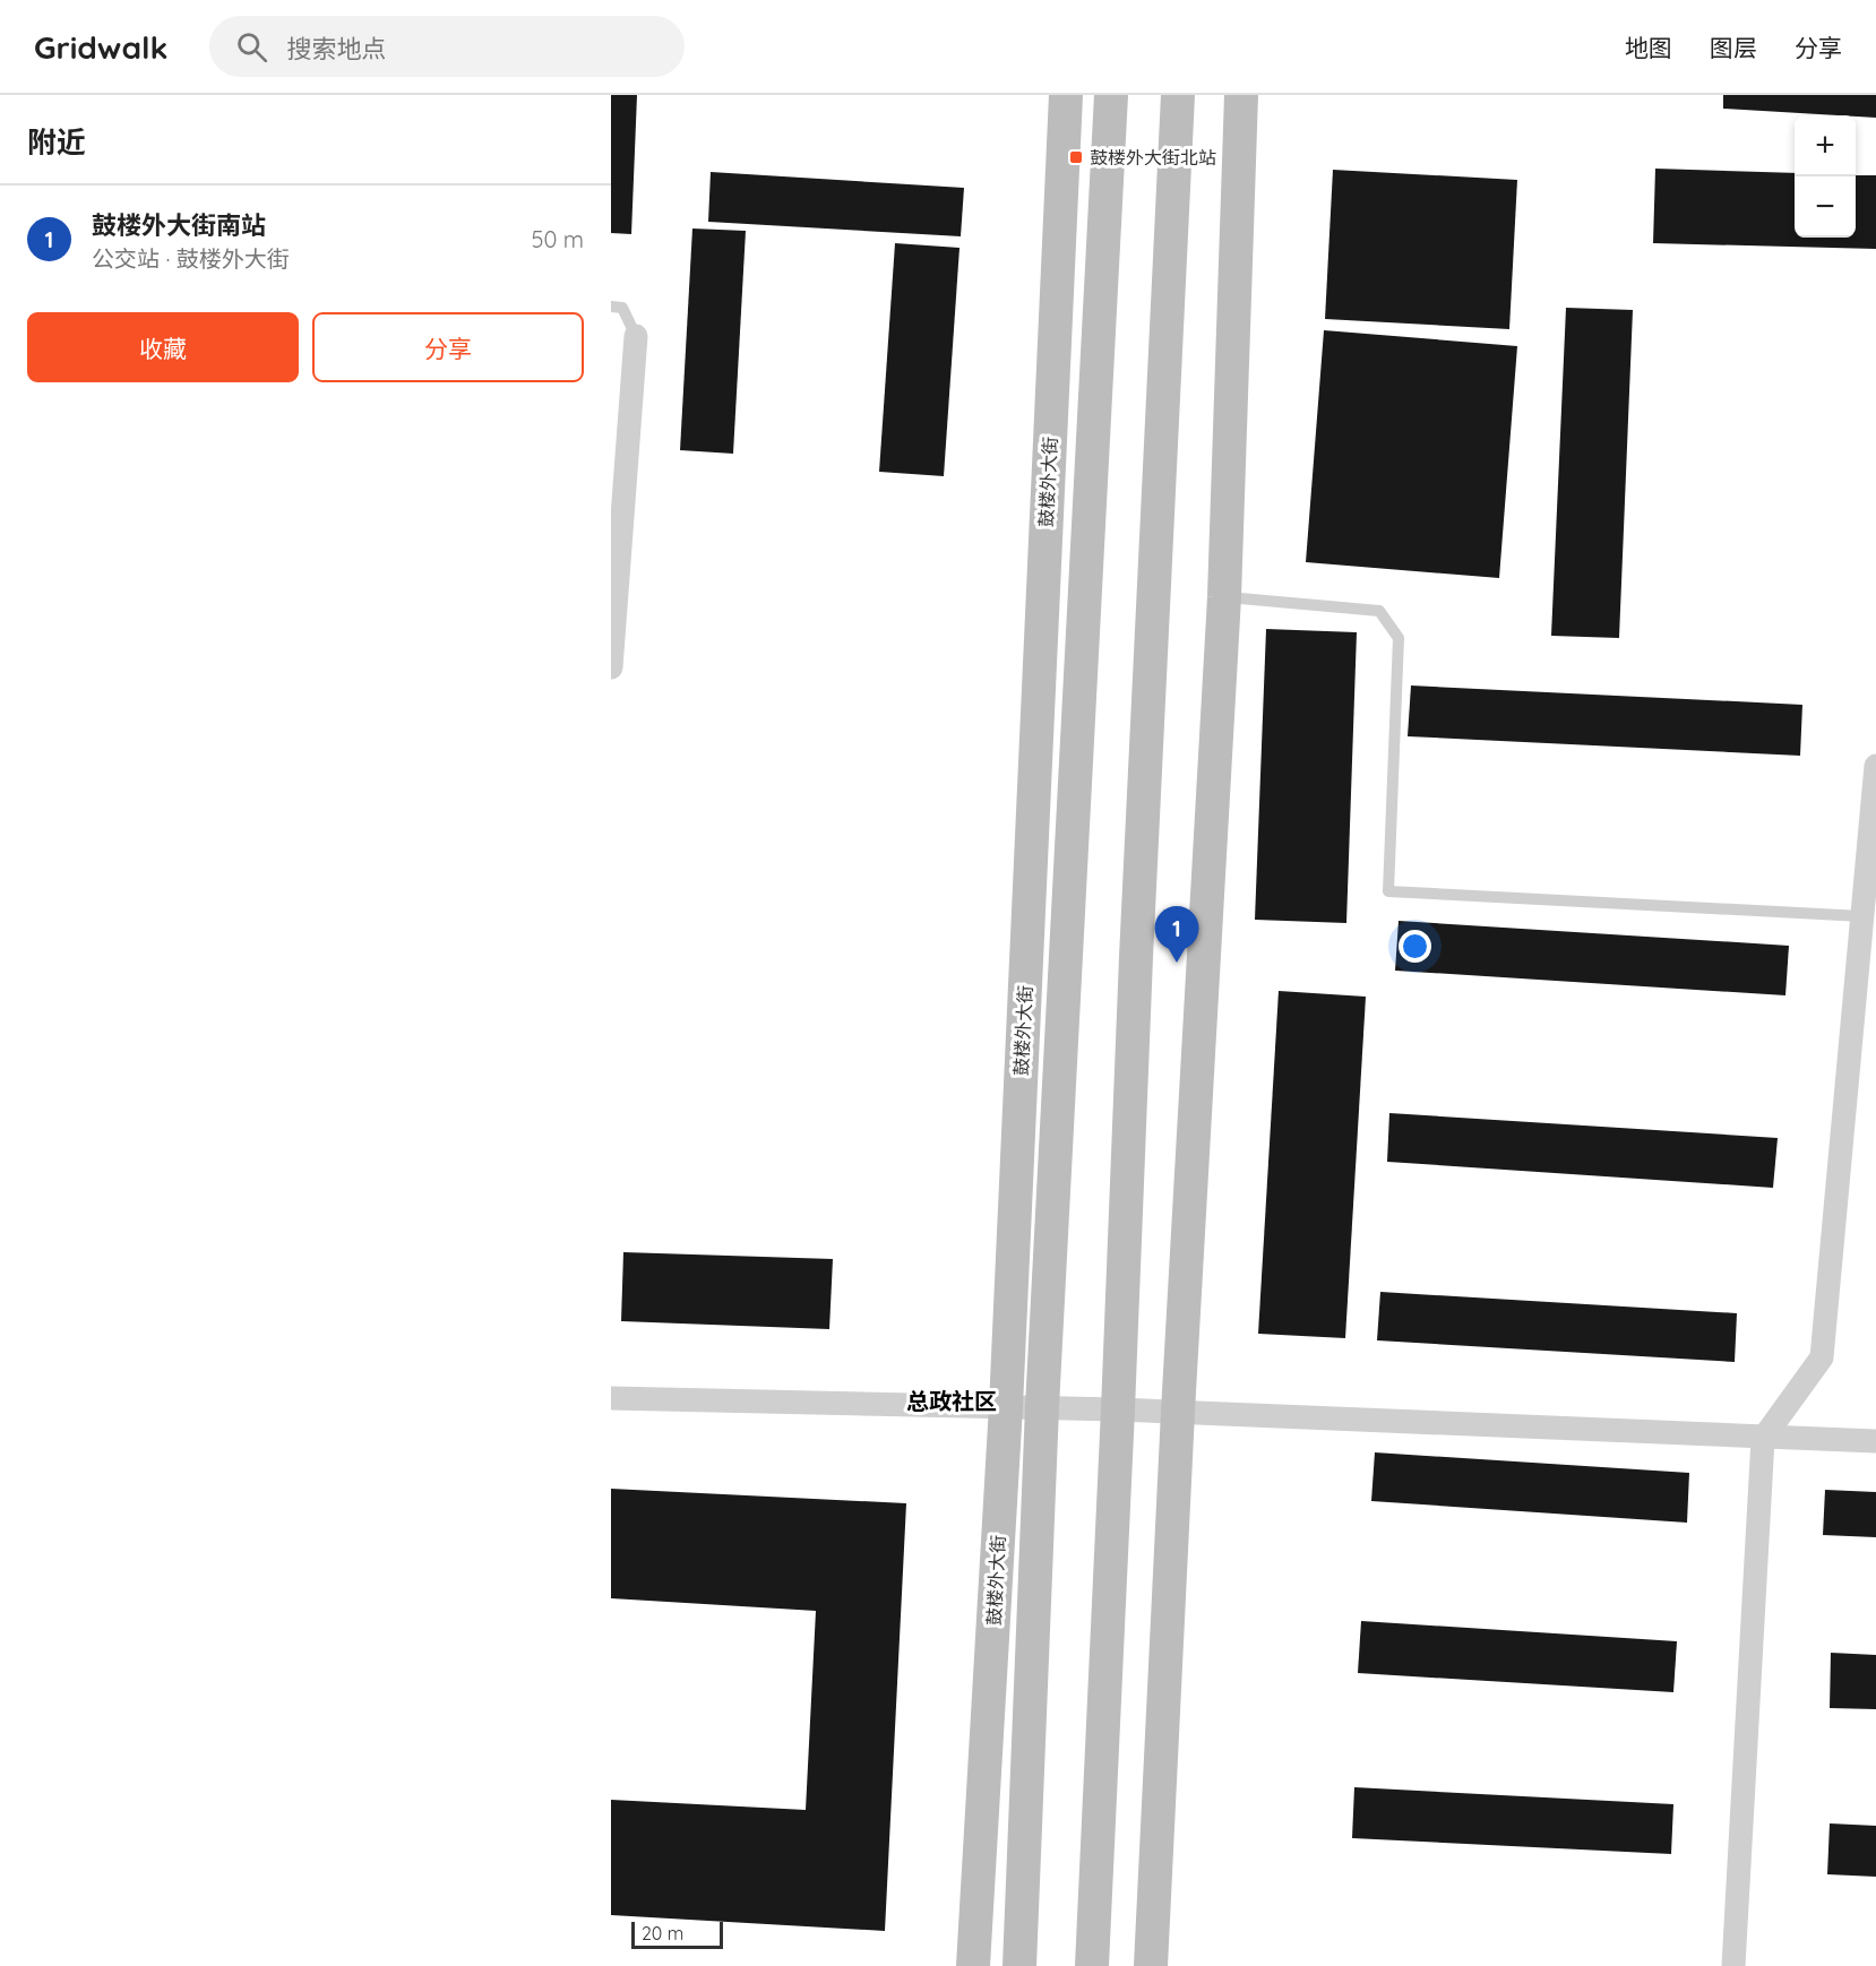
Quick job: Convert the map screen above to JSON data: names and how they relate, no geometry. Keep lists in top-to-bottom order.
{
  "streets": {
    "street": ["鼓楼外大街"]
  },
  "districts": ["总政社区"],
  "places": {
    "transit": ["鼓楼外大街北站"]
  },
  "scale_bar": "20 m",
  "page": {
    "header": "Gridwalk",
    "search": "搜索地点",
    "nav": ["地图", "图层", "分享"],
    "heading": "附近",
    "map_buttons": ["+", "−"],
    "list": [
      {
        "mark": "1",
        "name": "鼓楼外大街南站",
        "note": "公交站 · 鼓楼外大街",
        "value": "50 m"
      }
    ],
    "buttons": ["收藏", "分享"],
    "pins": "1",
    "scale": "20 m"
  }
}
